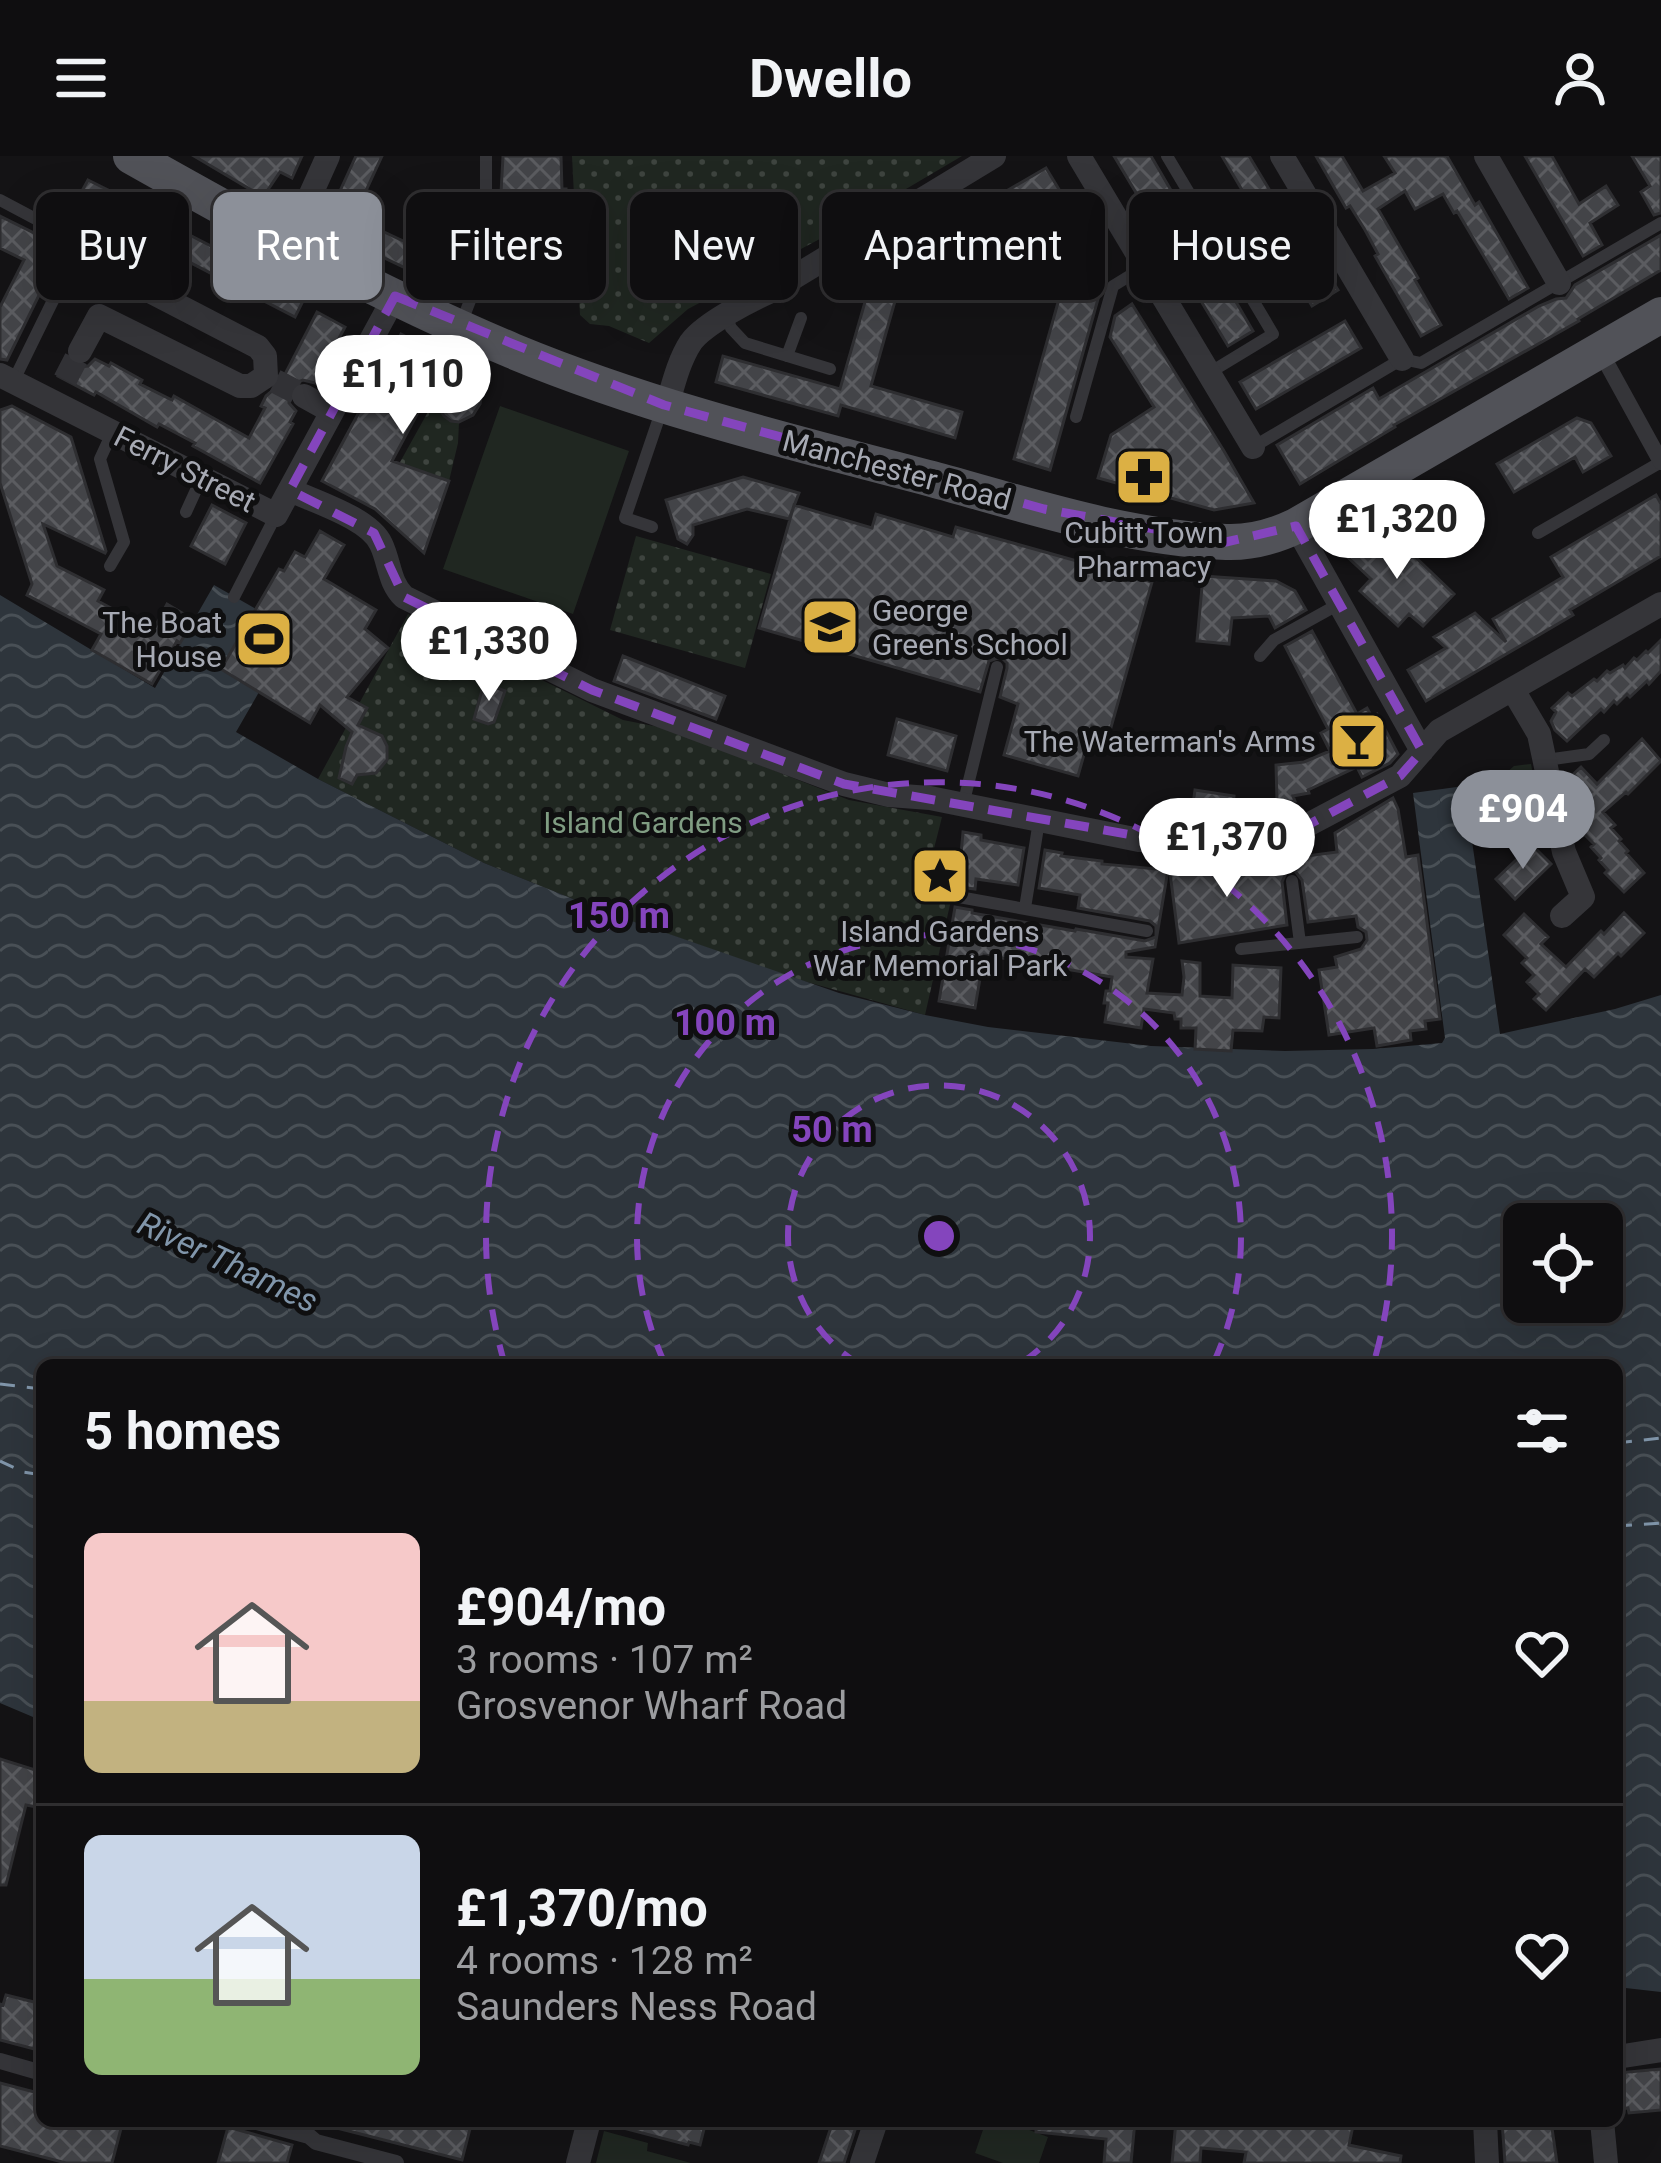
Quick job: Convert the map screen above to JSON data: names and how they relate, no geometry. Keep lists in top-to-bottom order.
{
  "streets": {
    "main road": ["Manchester Road"],
    "street": ["Ferry Street"]
  },
  "crossings": [
    ["Ferry Street", "Manchester Road"]
  ],
  "water": ["River Thames"],
  "parks": ["Island Gardens"],
  "places": {
    "pharmacy": ["Cubitt Town Pharmacy"],
    "school or university": ["George Green's School"],
    "sports": ["The Boat House"],
    "bar": ["The Waterman's Arms"],
    "place": ["Island Gardens War Memorial Park"]
  },
  "page": {
    "header": "Dwello",
    "chip": [
      "Buy",
      "Rent",
      "Filters",
      "New",
      "Apartment",
      "House"
    ],
    "price": [
      "£1,110",
      "£1,320",
      "£1,330",
      "£904",
      "£1,370"
    ],
    "heading": "5 homes",
    "list": [
      {
        "name": "£904/mo",
        "note": "3 rooms · 107 m² · Grosvenor Wharf Road"
      },
      {
        "name": "£1,370/mo",
        "note": "4 rooms · 128 m² · Saunders Ness Road"
      }
    ]
  },
  "rings": ["150 m", "100 m", "50 m"]
}
